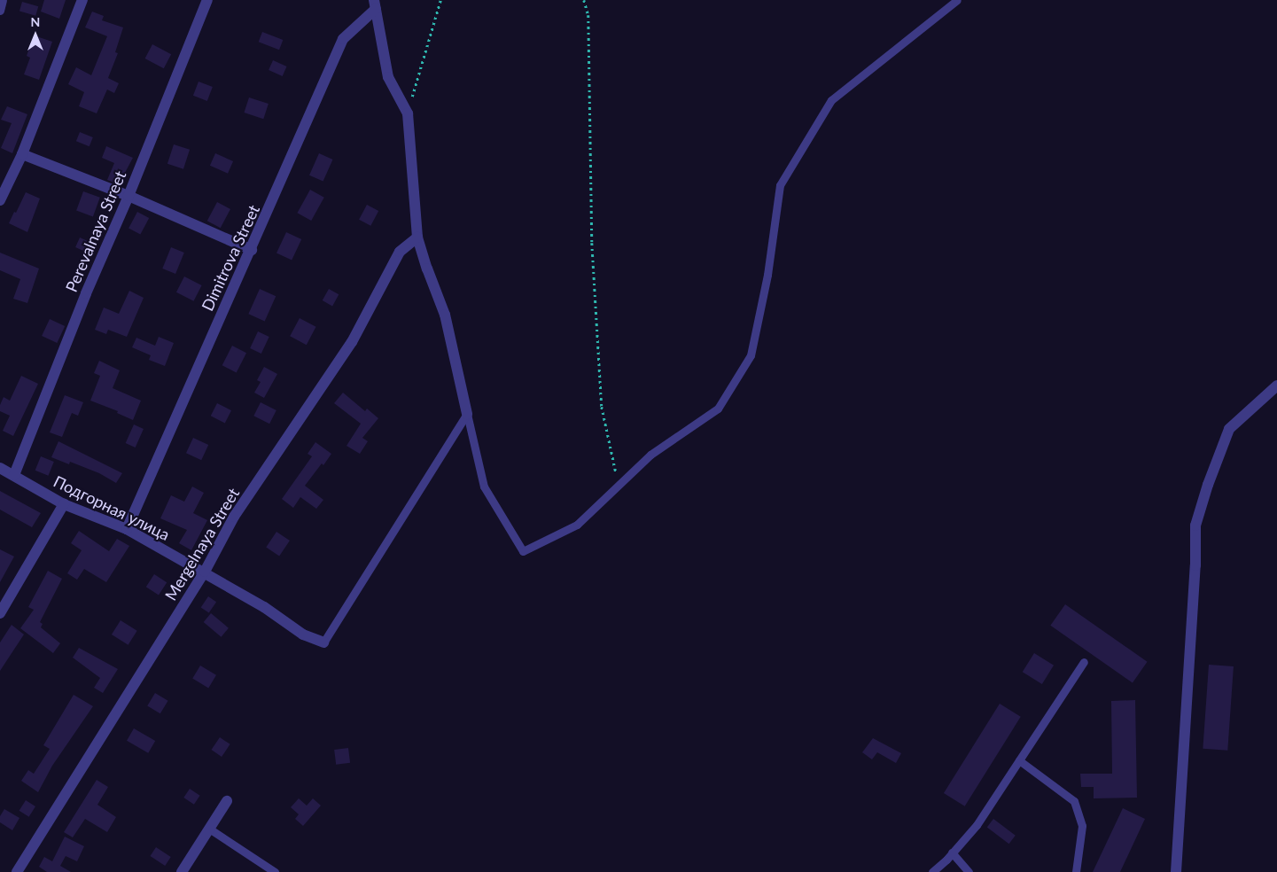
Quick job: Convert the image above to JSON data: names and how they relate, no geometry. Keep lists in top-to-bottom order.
{
  "streets": {
    "street": [
      "Perevalnaya Street",
      "Dimitrova Street",
      "Подгорная улица",
      "Mergelnaya Street"
    ]
  },
  "crossings": [
    ["Perevalnaya Street", "Подгорная улица"],
    ["Dimitrova Street", "Подгорная улица"],
    ["Подгорная улица", "Mergelnaya Street"]
  ],
  "north": "top"
}
